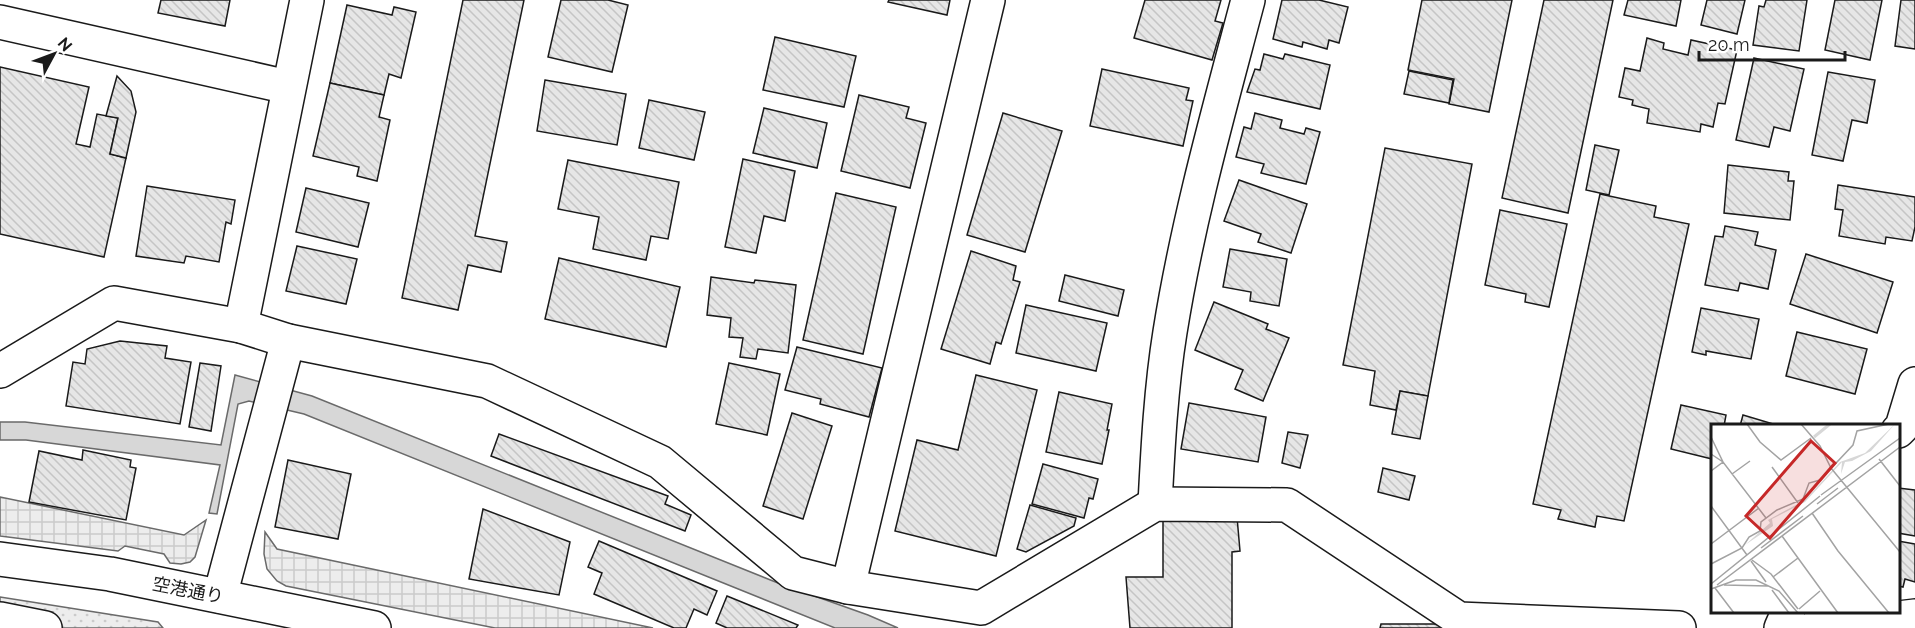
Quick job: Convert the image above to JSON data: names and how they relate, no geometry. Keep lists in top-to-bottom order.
{
  "streets": {
    "main road": ["空港通り"]
  },
  "scale_bar": "20 m",
  "north": "top right"
}
